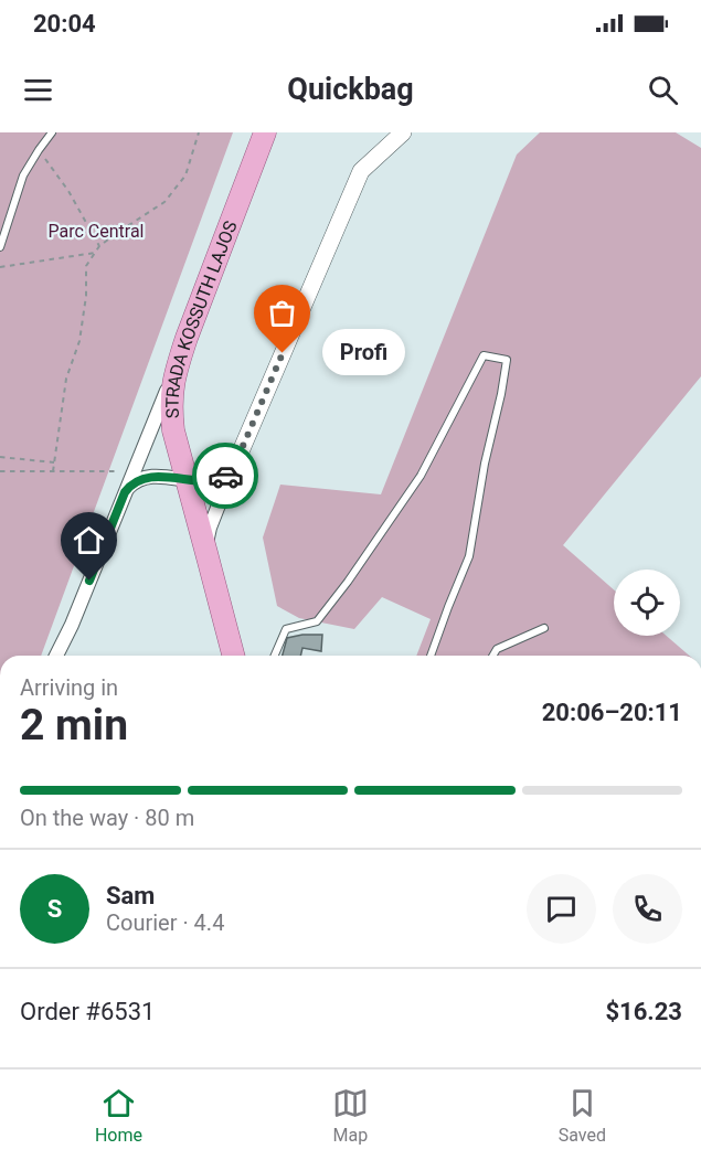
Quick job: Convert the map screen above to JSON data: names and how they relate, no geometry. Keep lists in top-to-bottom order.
{
  "streets": {
    "main road": ["STRADA KOSSUTH LAJOS"]
  },
  "parks": ["Parc Central"],
  "places": ["Profi"],
  "page": {
    "status": "20:04",
    "header": "Quickbag",
    "bubble": "Profi",
    "heading": ["2 min", "Arriving in", "20:06–20:11"],
    "panel": [
      "Sam",
      "Courier · 4.4",
      "Order #6531",
      "$16.23"
    ],
    "bar": "On the way · 80 m",
    "round": "S",
    "tabs": ["Home", "Map", "Saved"]
  }
}
